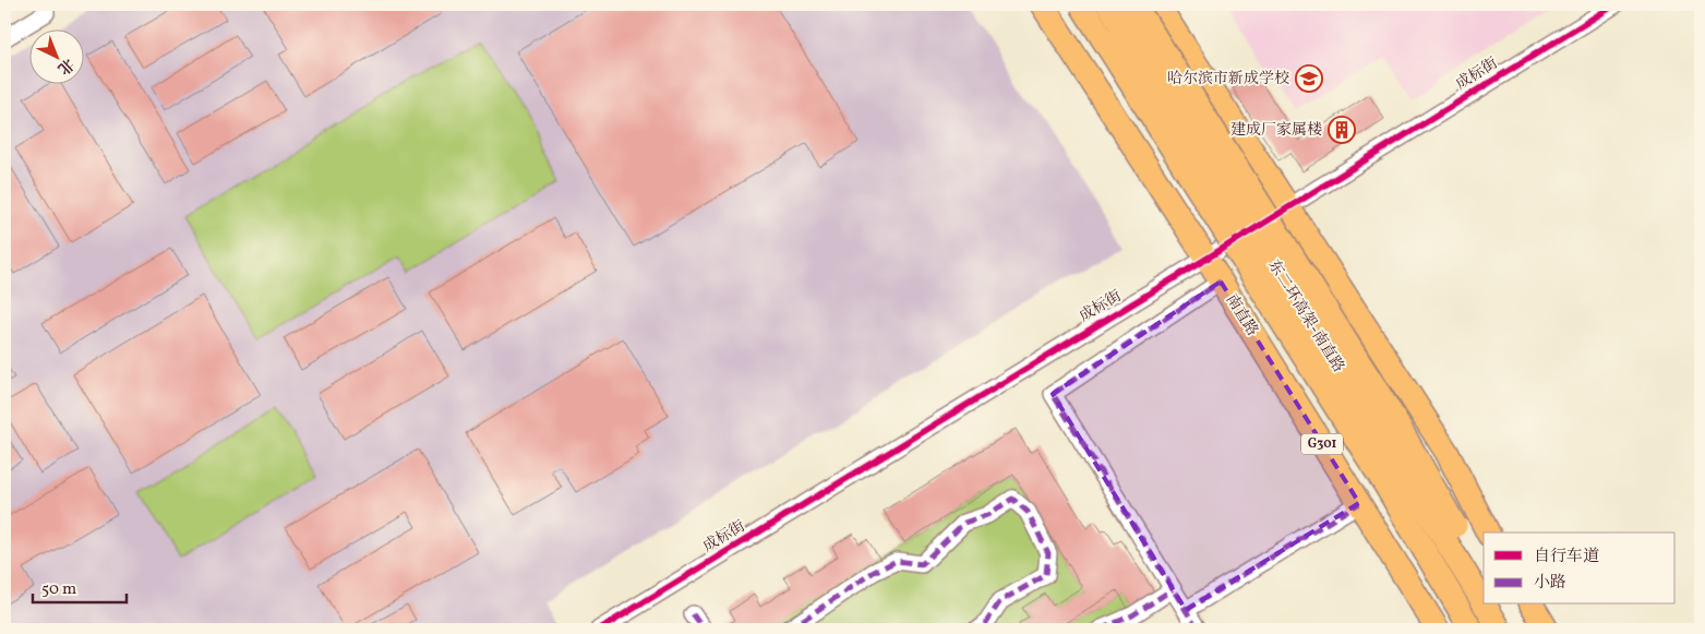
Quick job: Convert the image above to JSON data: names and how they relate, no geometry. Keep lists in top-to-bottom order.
{
  "streets": {
    "highway": ["南直路", "东二环高架-南直路", "G301"],
    "street": ["成标街"]
  },
  "crossings": [
    ["成标街", "南直路"]
  ],
  "places": {
    "school or university": ["哈尔滨市新成学校"],
    "building": ["建成厂家属楼"]
  },
  "legend": ["自行车道", "小路"],
  "scale_bar": "50 m",
  "north": "bottom right"
}
